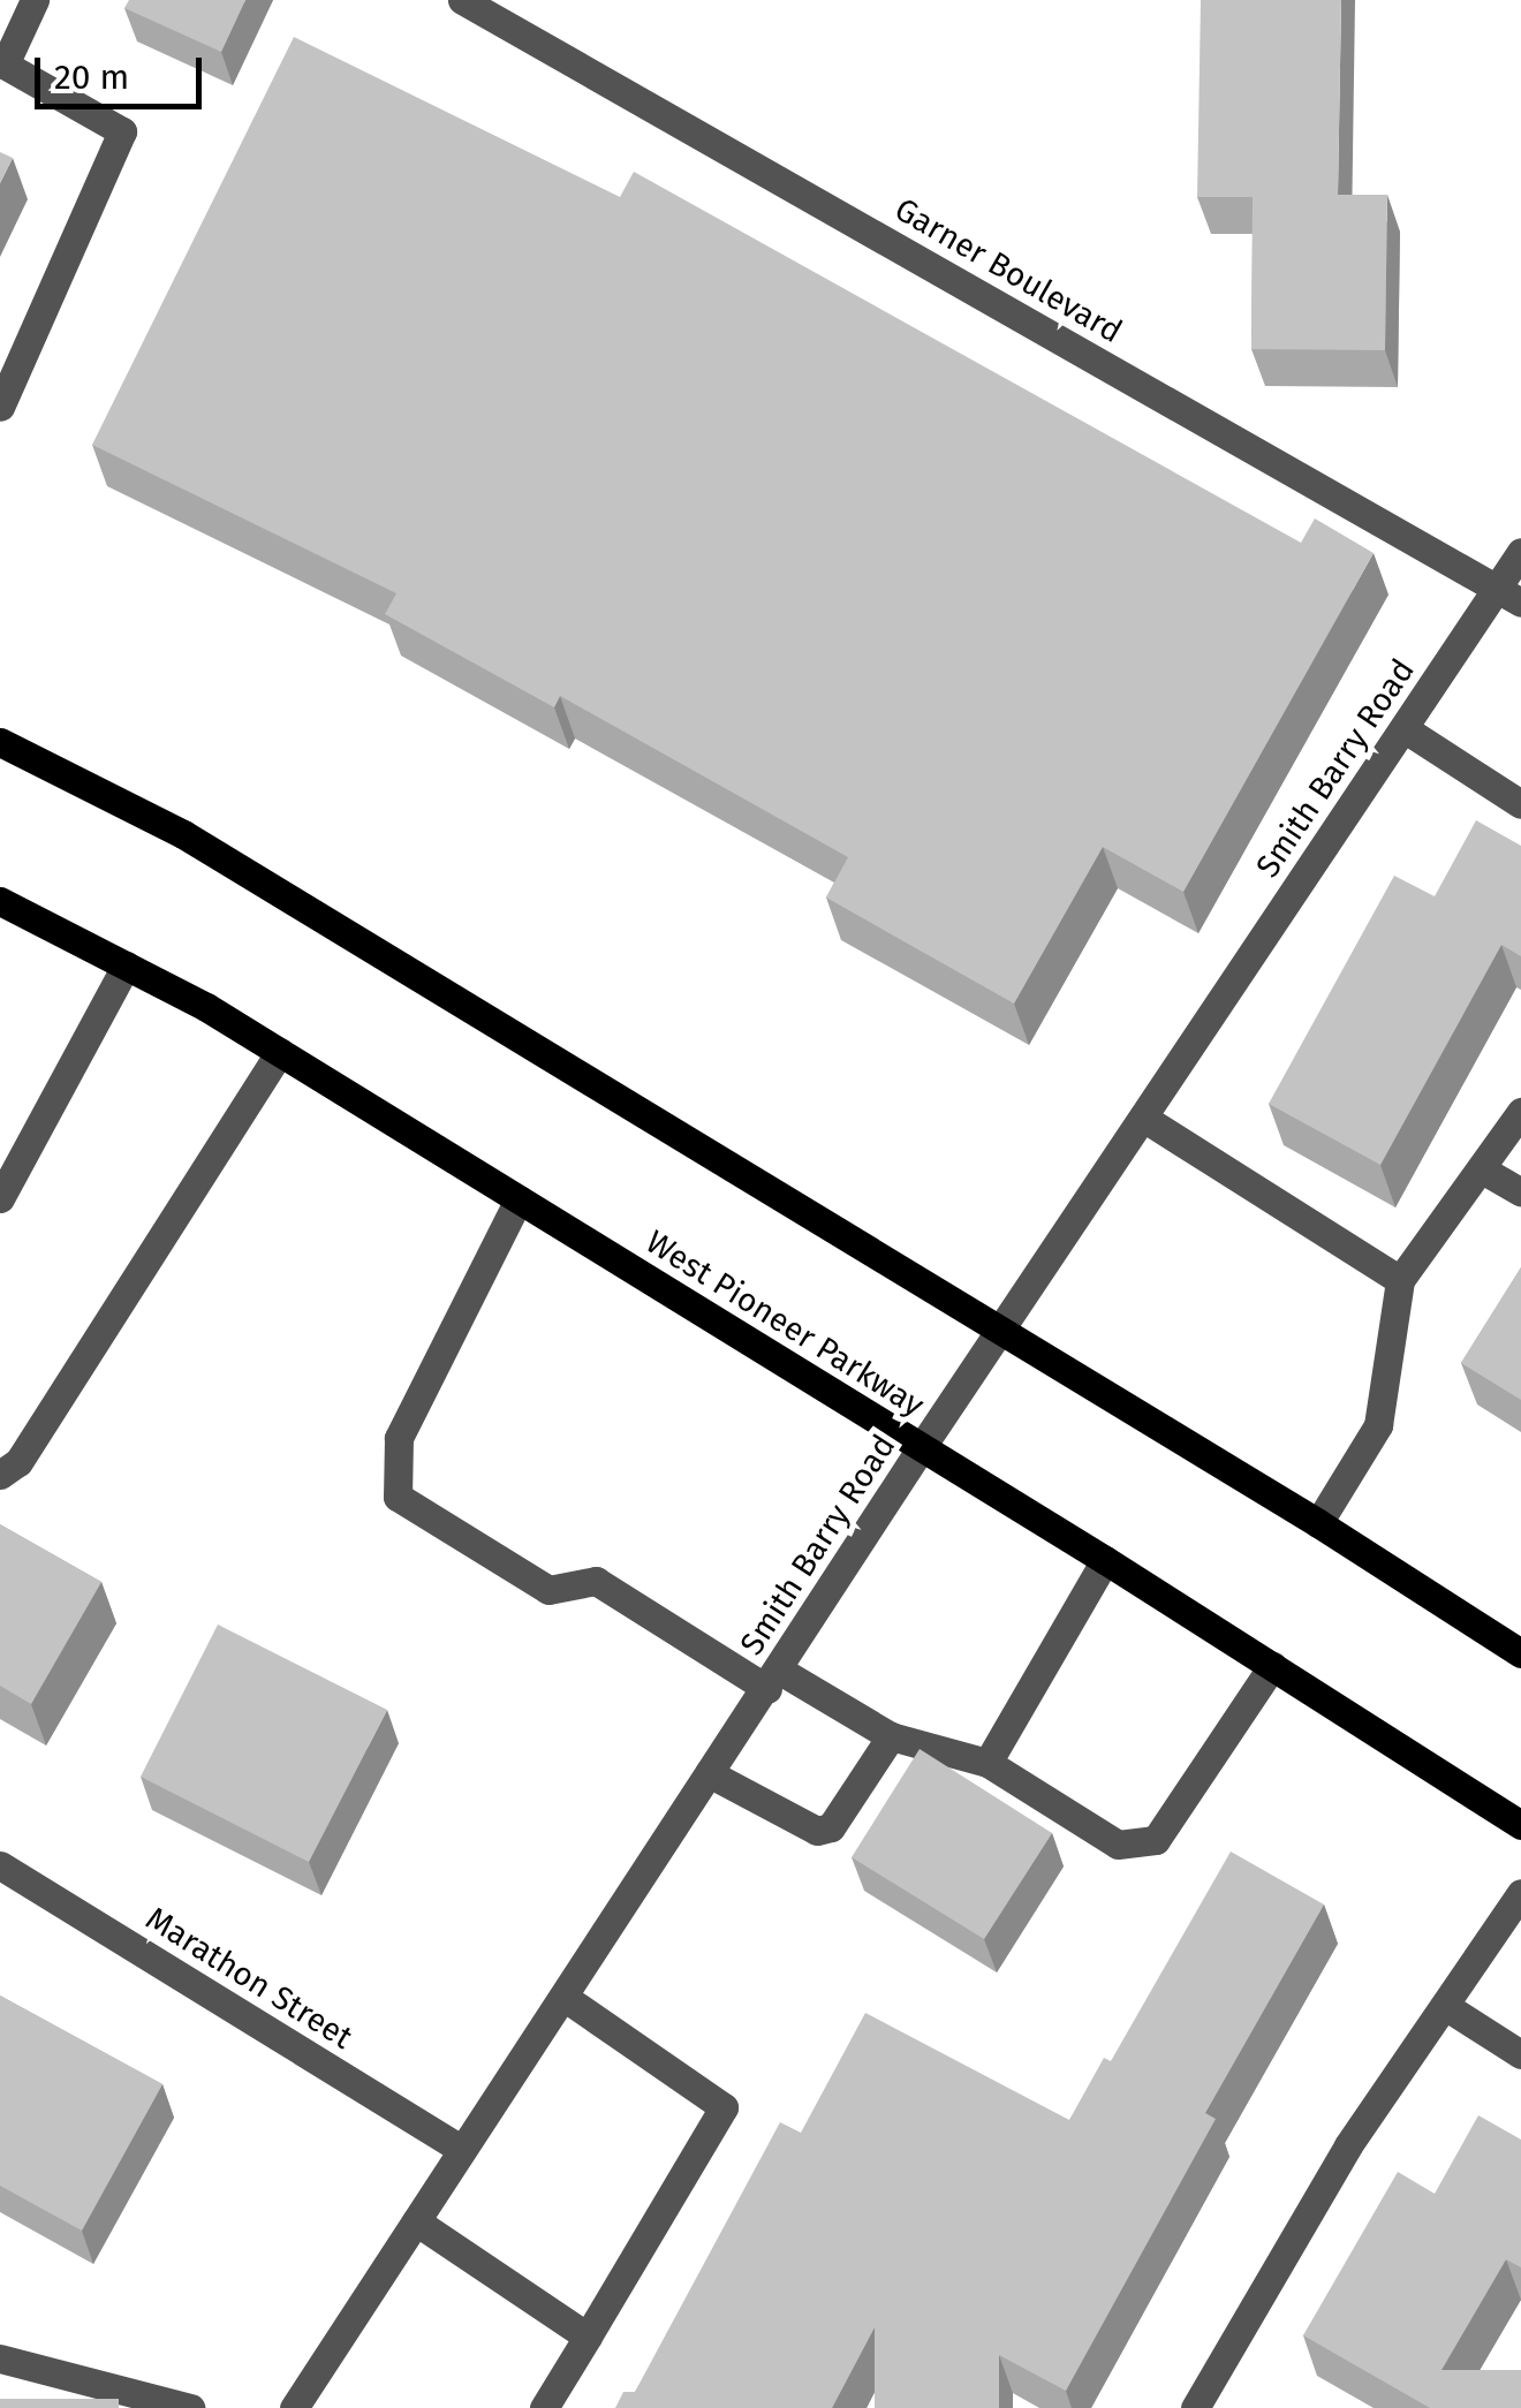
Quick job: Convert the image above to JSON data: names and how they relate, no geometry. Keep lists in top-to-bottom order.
{
  "streets": {
    "main road": ["West Pioneer Parkway"],
    "street": ["Garner Boulevard", "Smith Barry Road", "Marathon Street"]
  },
  "crossings": [
    ["Garner Boulevard", "Smith Barry Road"],
    ["Smith Barry Road", "West Pioneer Parkway"],
    ["Smith Barry Road", "Marathon Street"]
  ],
  "scale_bar": "20 m"
}
